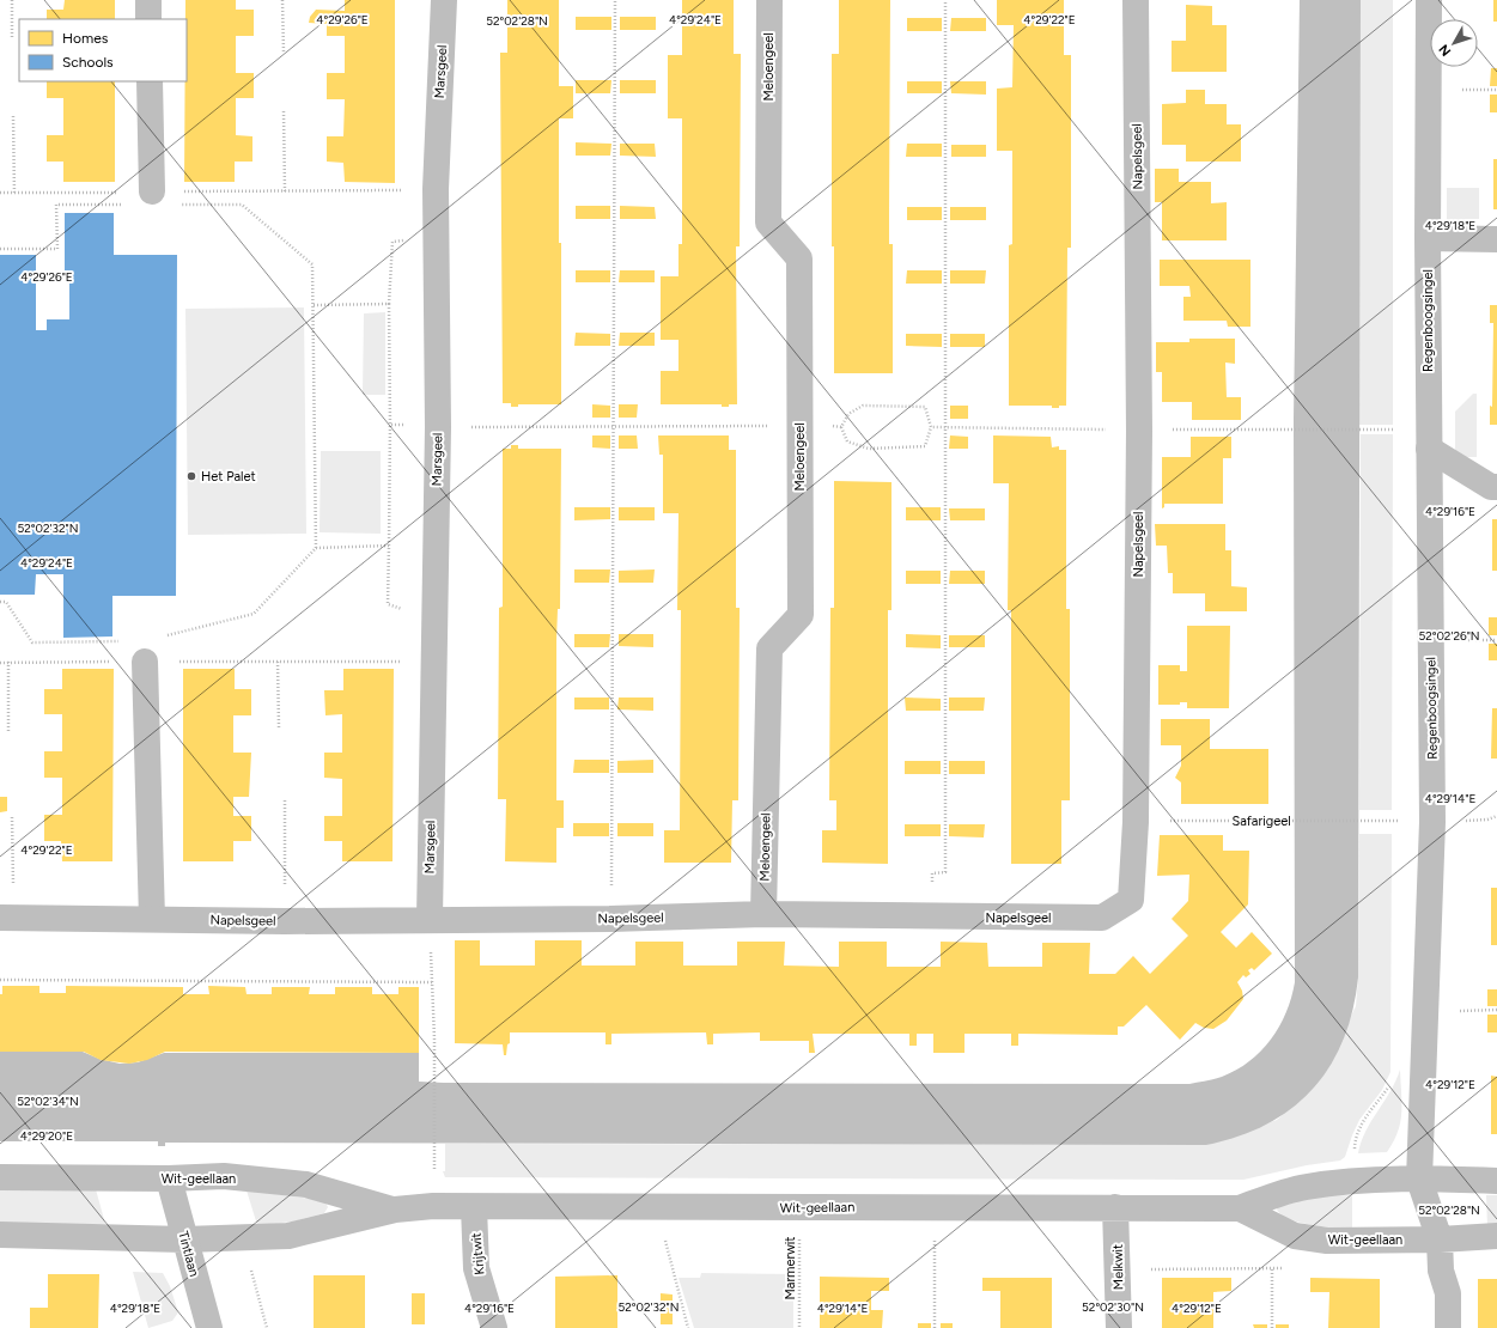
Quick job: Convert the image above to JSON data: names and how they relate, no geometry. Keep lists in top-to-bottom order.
{
  "streets": {
    "street": [
      "Meloengeel",
      "Marsgeel",
      "Napelsgeel",
      "Regenboogsingel",
      "Wit-geellaan",
      "Tintlaan",
      "Krijtwit",
      "Melkwit"
    ],
    "path": ["Safarigeel", "Marmerwit"]
  },
  "crossings": [
    ["Meloengeel", "Napelsgeel"],
    ["Marsgeel", "Napelsgeel"],
    ["Napelsgeel", "Safarigeel"],
    ["Regenboogsingel", "Wit-geellaan"],
    ["Wit-geellaan", "Tintlaan"],
    ["Wit-geellaan", "Krijtwit"],
    ["Wit-geellaan", "Melkwit"],
    ["Wit-geellaan", "Marmerwit"]
  ],
  "places": ["Het Palet"],
  "legend": ["Homes", "Schools"],
  "north": "bottom left",
  "coordinates": [
    "4°29'26\"E",
    "4°29'24\"E",
    "4°29'22\"E",
    "52°02'28\"N",
    "4°29'18\"E",
    "4°29'16\"E",
    "52°02'32\"N",
    "52°02'26\"N",
    "4°29'14\"E",
    "4°29'12\"E",
    "52°02'34\"N",
    "4°29'20\"E",
    "52°02'30\"N"
  ]
}
